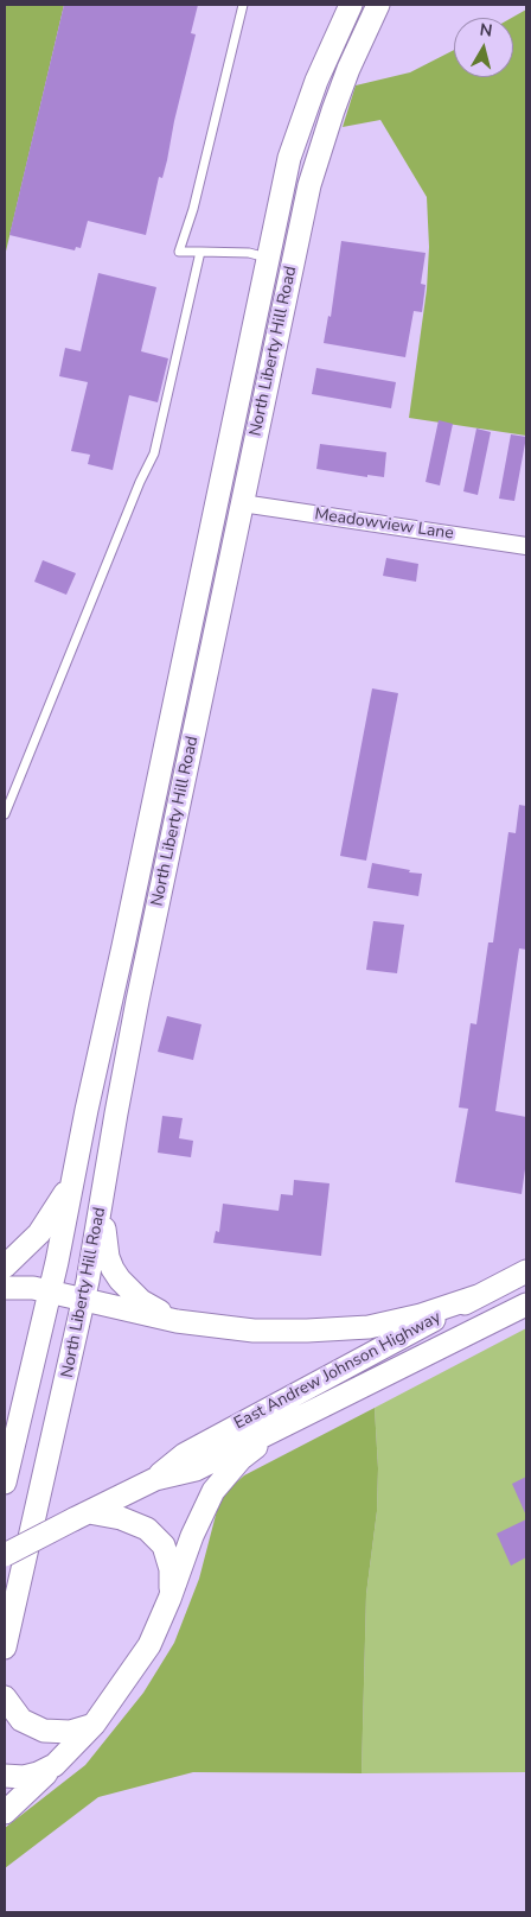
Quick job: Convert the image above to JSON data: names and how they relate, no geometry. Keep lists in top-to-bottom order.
{
  "streets": {
    "main road": ["North Liberty Hill Road", "East Andrew Johnson Highway"],
    "street": ["Meadowview Lane"]
  },
  "crossings": [
    ["North Liberty Hill Road", "Meadowview Lane"]
  ],
  "north": "top"
}
